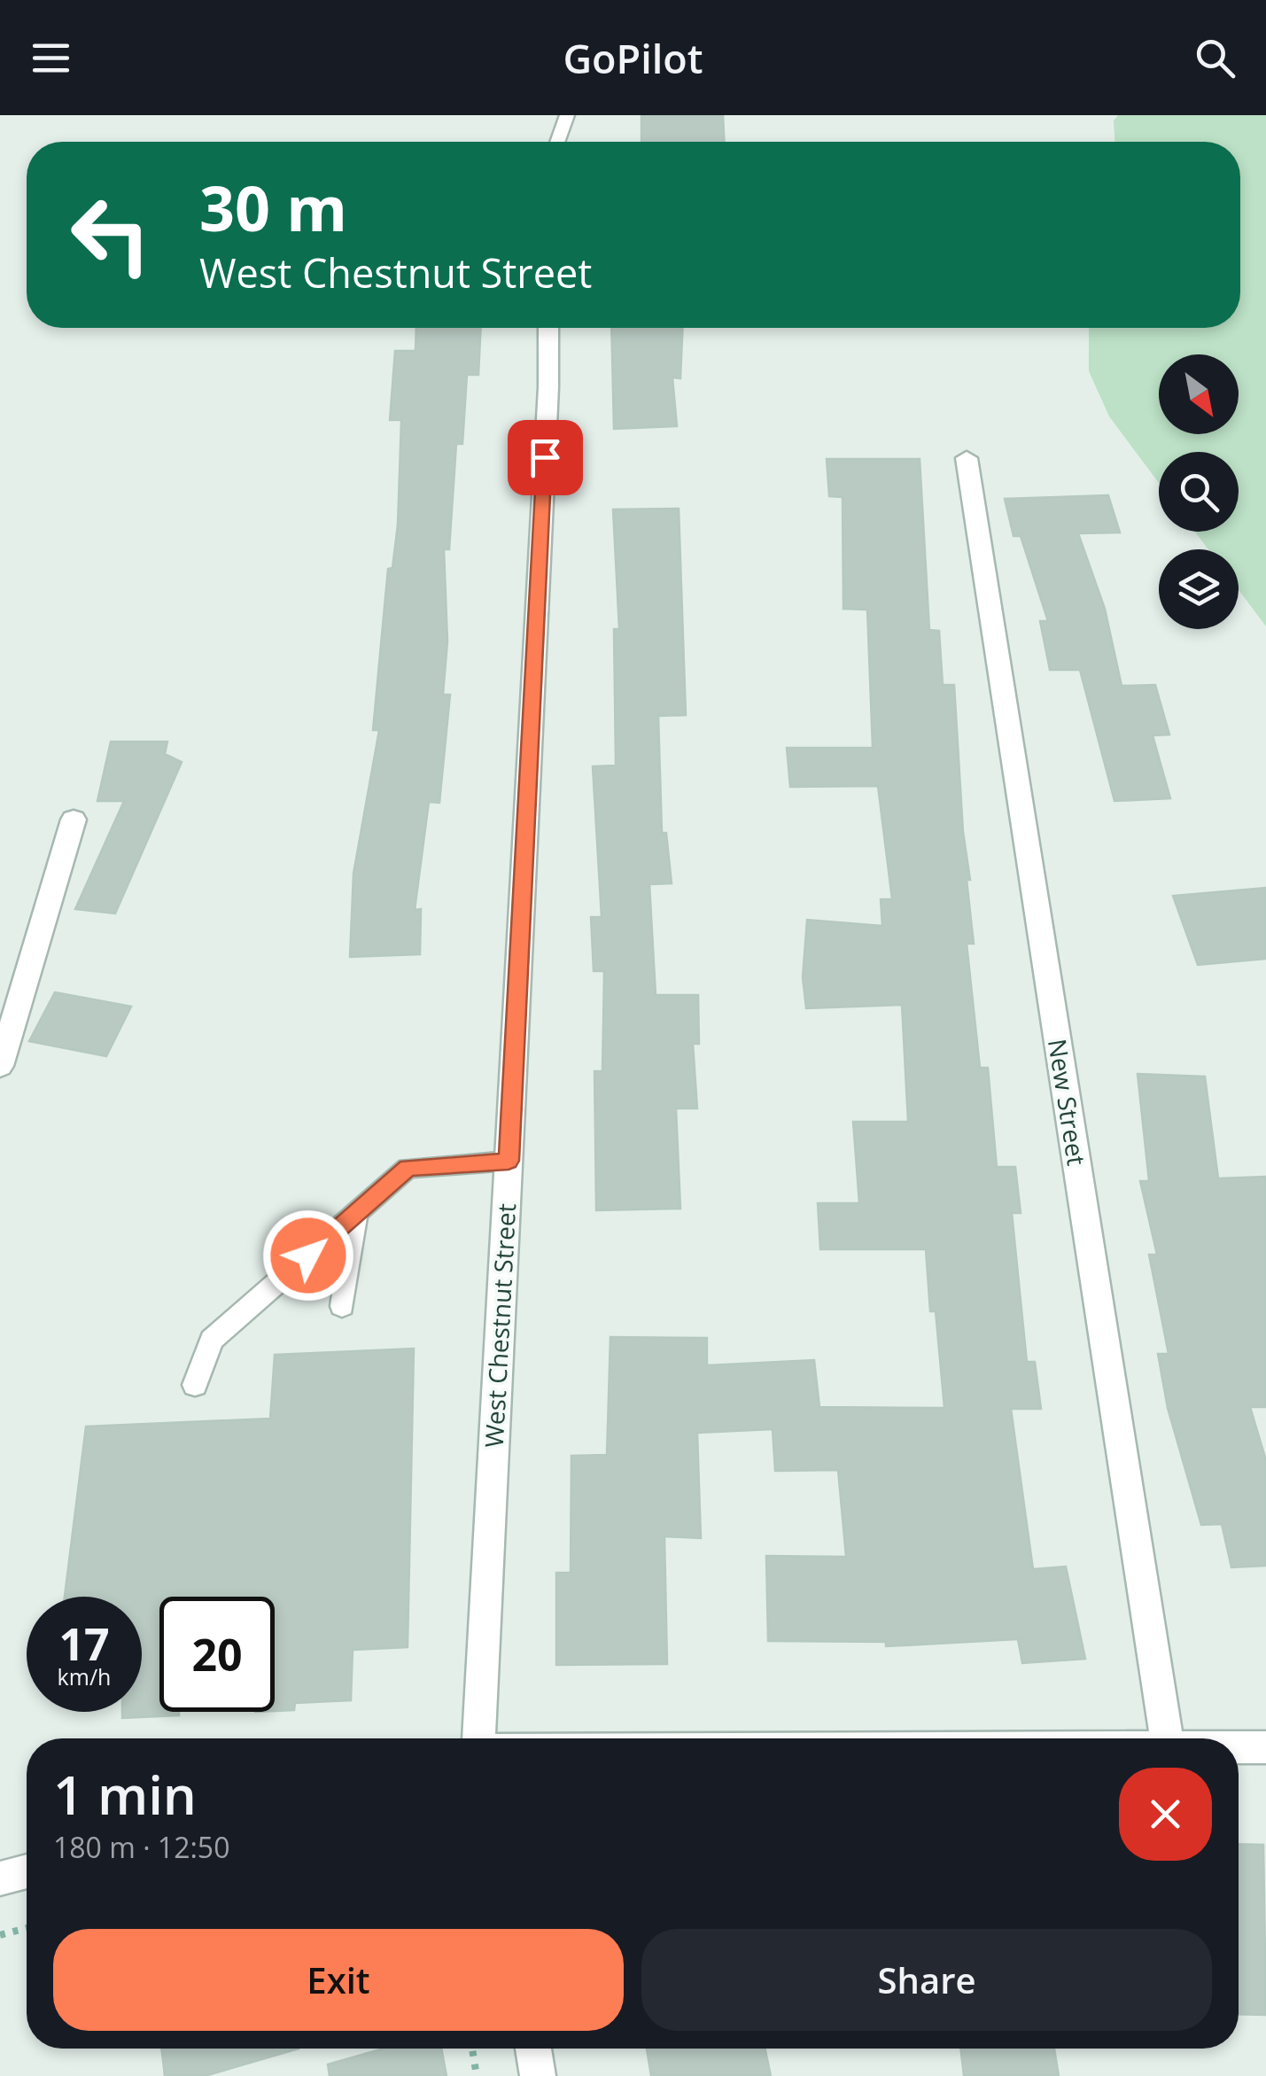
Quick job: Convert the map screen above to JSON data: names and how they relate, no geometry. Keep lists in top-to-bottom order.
{
  "streets": {
    "street": ["New Street", "West Chestnut Street"]
  },
  "north": "bottom right",
  "page": {
    "header": "GoPilot",
    "turn": ["30 m", "West Chestnut Street"],
    "speed": "17 km/h",
    "limit": "20",
    "heading": ["1 min", "180 m · 12:50"],
    "buttons": ["Exit", "Share"]
  }
}
